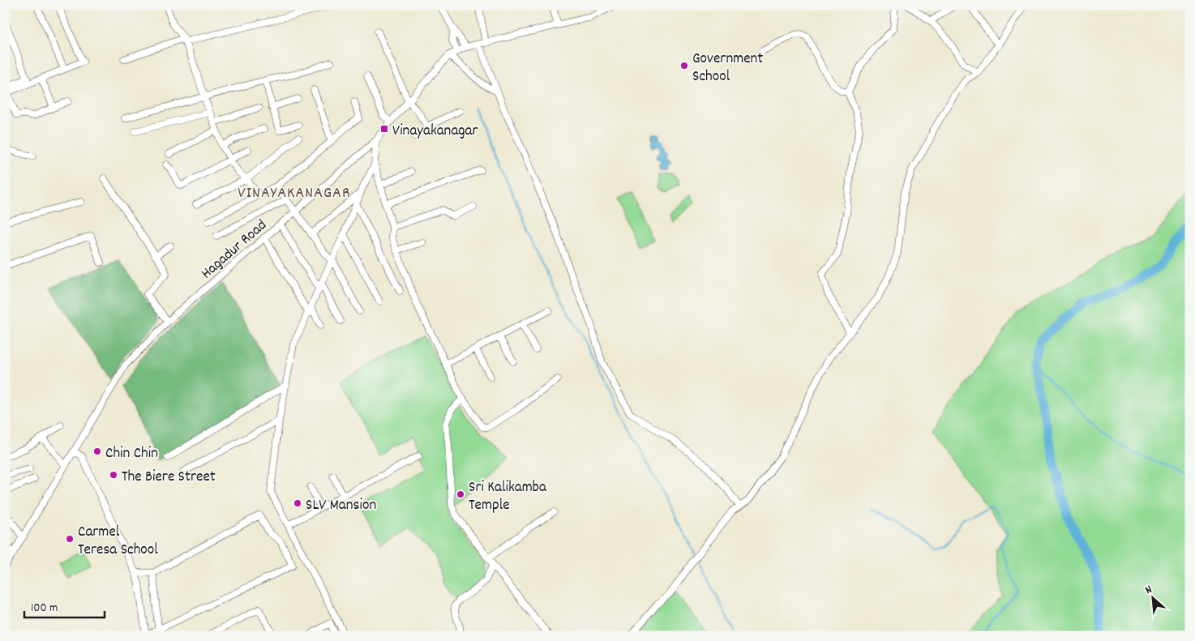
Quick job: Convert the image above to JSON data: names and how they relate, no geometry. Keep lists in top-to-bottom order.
{
  "streets": {
    "street": ["Hagadur Road"]
  },
  "districts": ["VINAYAKANAGAR"],
  "places": {
    "other": [
      "Government School",
      "Chin Chin",
      "The Biere Street",
      "Sri Kalikamba Temple",
      "SLV Mansion",
      "Carmel Teresa School"
    ],
    "transit": ["Vinayakanagar"]
  },
  "scale_bar": "100 m",
  "north": "top left"
}
